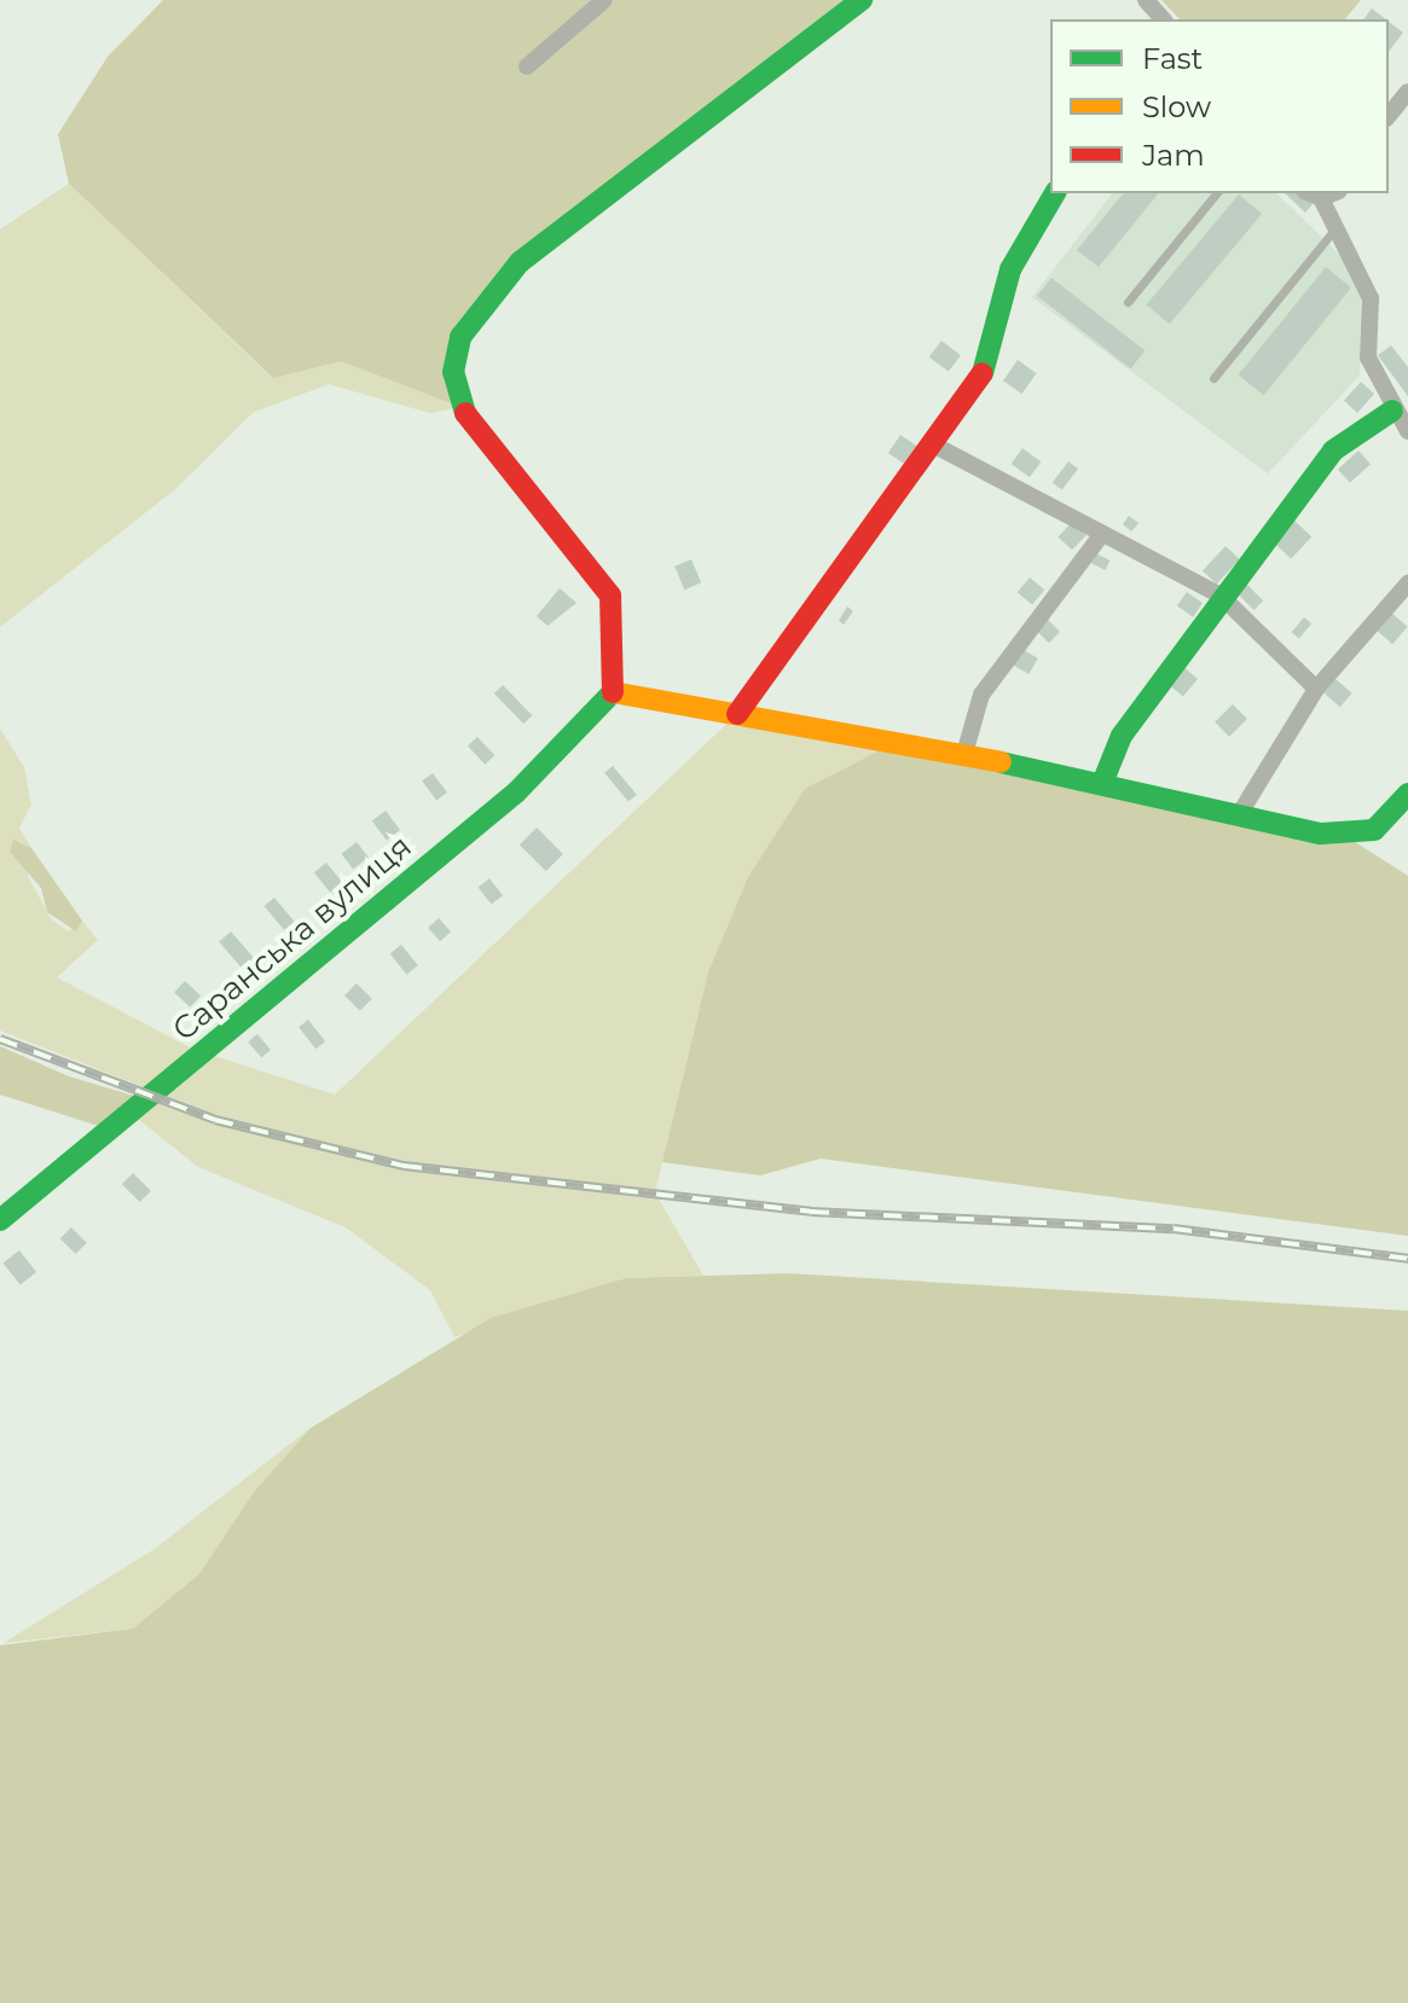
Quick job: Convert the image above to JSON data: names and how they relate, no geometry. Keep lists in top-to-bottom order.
{
  "streets": {
    "street": ["Саранська вулиця"]
  },
  "legend": ["Fast", "Slow", "Jam"]
}
